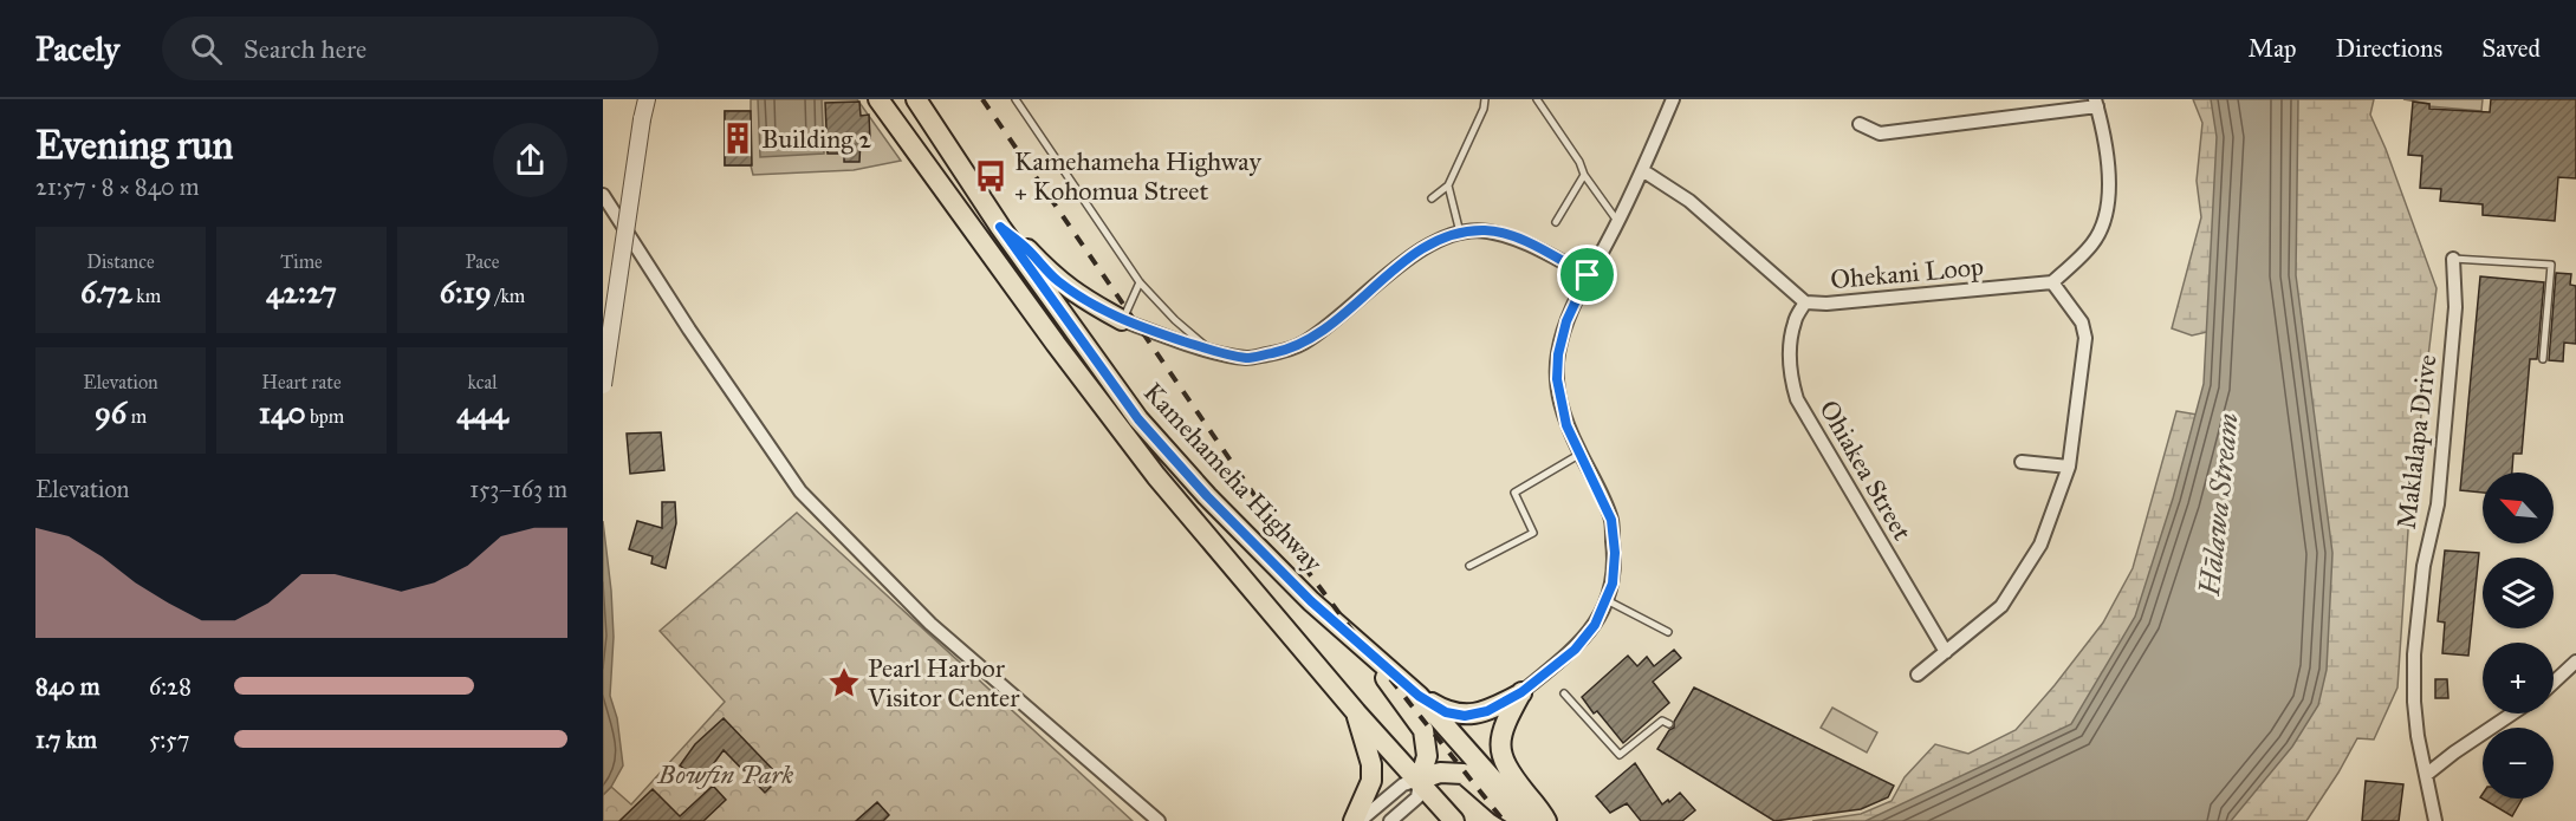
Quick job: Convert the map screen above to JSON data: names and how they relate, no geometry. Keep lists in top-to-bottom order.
{
  "streets": {
    "main road": ["Kamehameha Highway"],
    "street": ["Ohekani Loop", "Maklalapa Drive", "Ohiakea Street"]
  },
  "crossings": [
    ["Ohekani Loop", "Ohiakea Street"]
  ],
  "water": ["Hālawa Stream"],
  "parks": ["Bowfin Park"],
  "places": {
    "building": ["Building 2"],
    "bus stop": ["Kamehameha Highway + Kohomua Street"],
    "place": ["Pearl Harbor Visitor Center"]
  },
  "north": "top left",
  "page": {
    "header": "Pacely",
    "search": "Search here",
    "nav": ["Map", "Directions", "Saved"],
    "heading": ["Evening run", "21:57 · 8 × 840 m"],
    "stats": [
      ["Distance", "6.72 km"],
      ["Time", "42:27"],
      ["Pace", "6:19 /km"],
      ["Elevation", "96 m"],
      ["Heart rate", "140 bpm"],
      ["kcal", "444"]
    ],
    "chart": ["Elevation", "153–163 m"],
    "map_buttons": ["+", "−"],
    "list": [
      {
        "name": "840 m",
        "note": "6:28"
      },
      {
        "name": "1.7 km",
        "note": "5:57"
      }
    ]
  }
}
